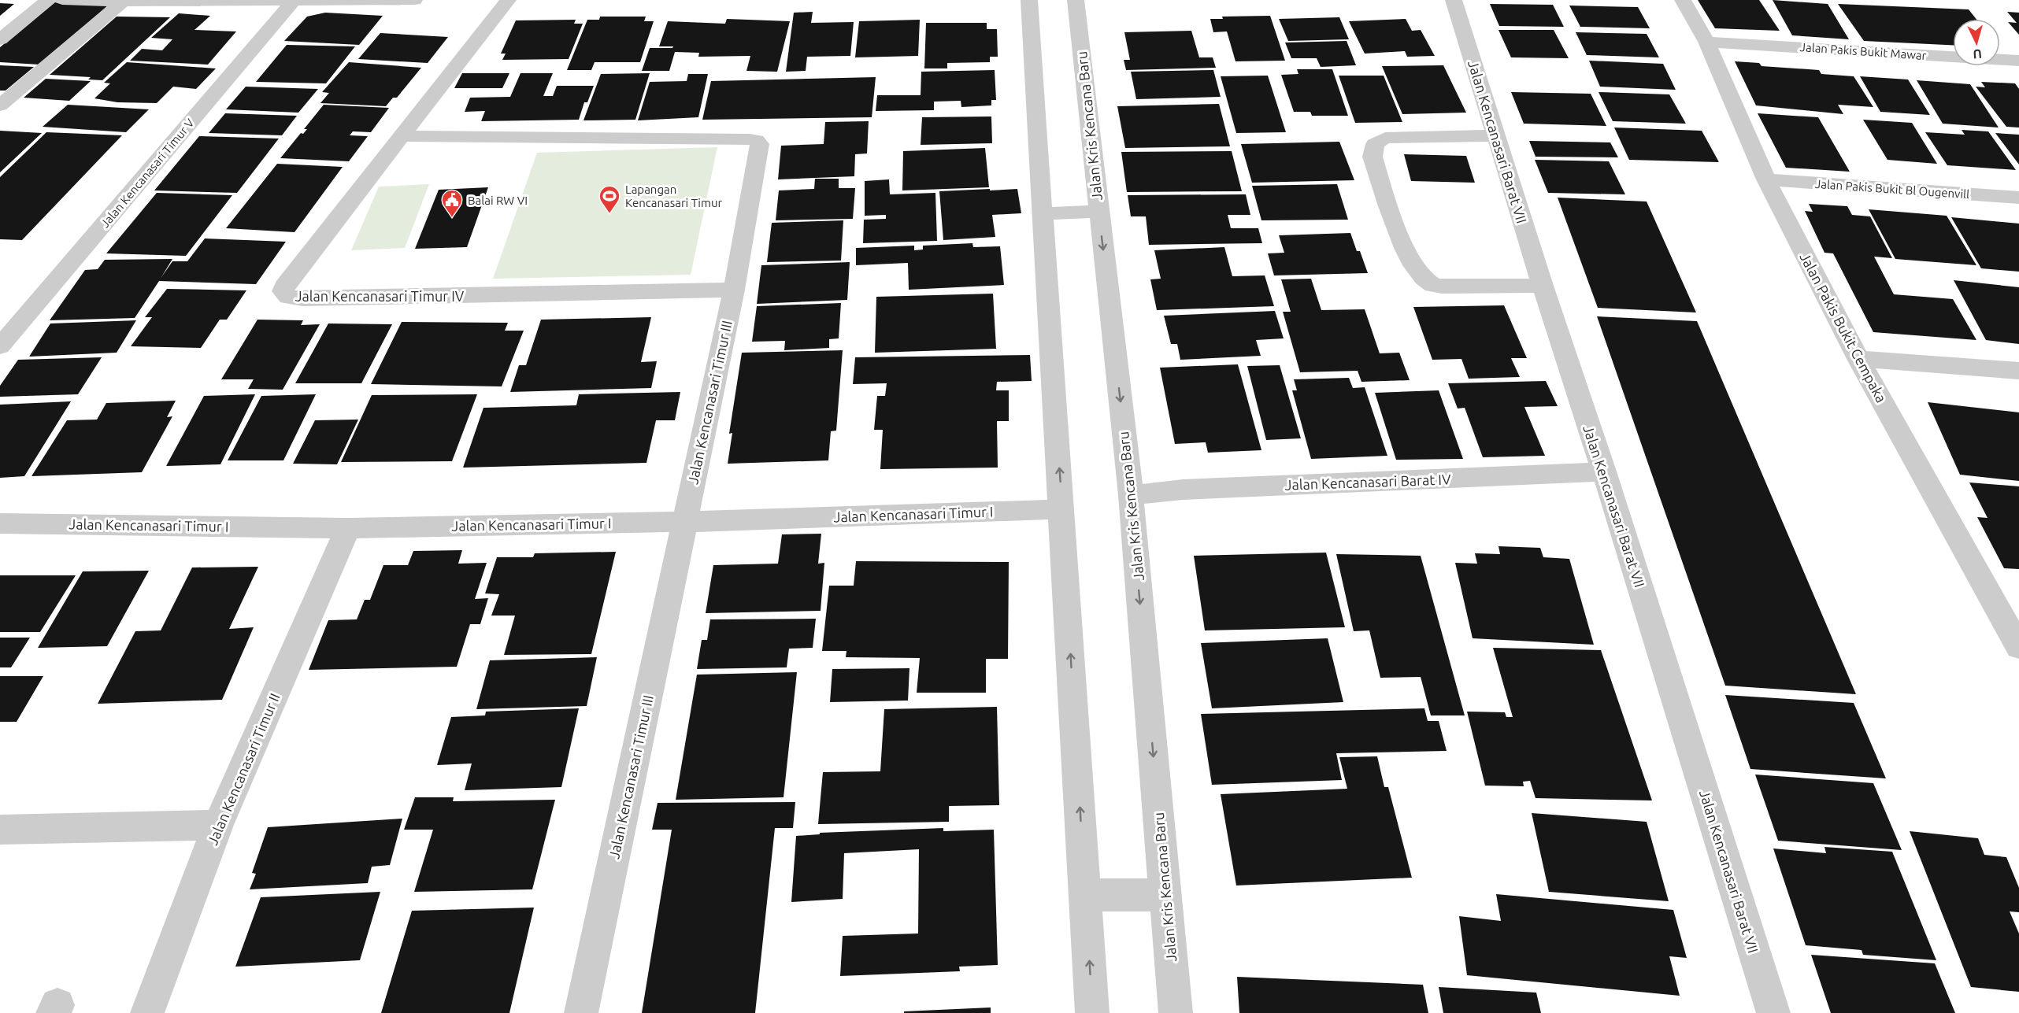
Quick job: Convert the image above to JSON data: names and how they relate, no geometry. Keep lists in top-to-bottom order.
{
  "streets": {
    "street": [
      "Jalan Pakis Bukit Mawar",
      "Jalan Kris Kencana Baru",
      "Jalan Kencanasari Barat VII",
      "Jalan Kencanasari Timur V",
      "Jalan Pakis Bukit Bl Ougenvill",
      "Jalan Kencanasari Timur IV",
      "Jalan Pakis Bukit Cempaka",
      "Jalan Kencanasari Timur III",
      "Jalan Kencanasari Barat IV",
      "Jalan Kencanasari Timur I",
      "Jalan Kencanasari Timur II"
    ]
  },
  "crossings": [
    ["Jalan Pakis Bukit Mawar", "Jalan Pakis Bukit Cempaka"],
    ["Jalan Kris Kencana Baru", "Jalan Kencanasari Barat IV"],
    ["Jalan Kencanasari Barat VII", "Jalan Kencanasari Barat IV"],
    ["Jalan Pakis Bukit Bl Ougenvill", "Jalan Pakis Bukit Cempaka"],
    ["Jalan Kencanasari Timur IV", "Jalan Kencanasari Timur III"],
    ["Jalan Kencanasari Timur III", "Jalan Kencanasari Timur I"],
    ["Jalan Kencanasari Timur I", "Jalan Kencanasari Timur II"]
  ],
  "places": {
    "sports": ["Lapangan Kencanasari Timur"],
    "public building": ["Balai RW VI"]
  },
  "north": "bottom"
}
